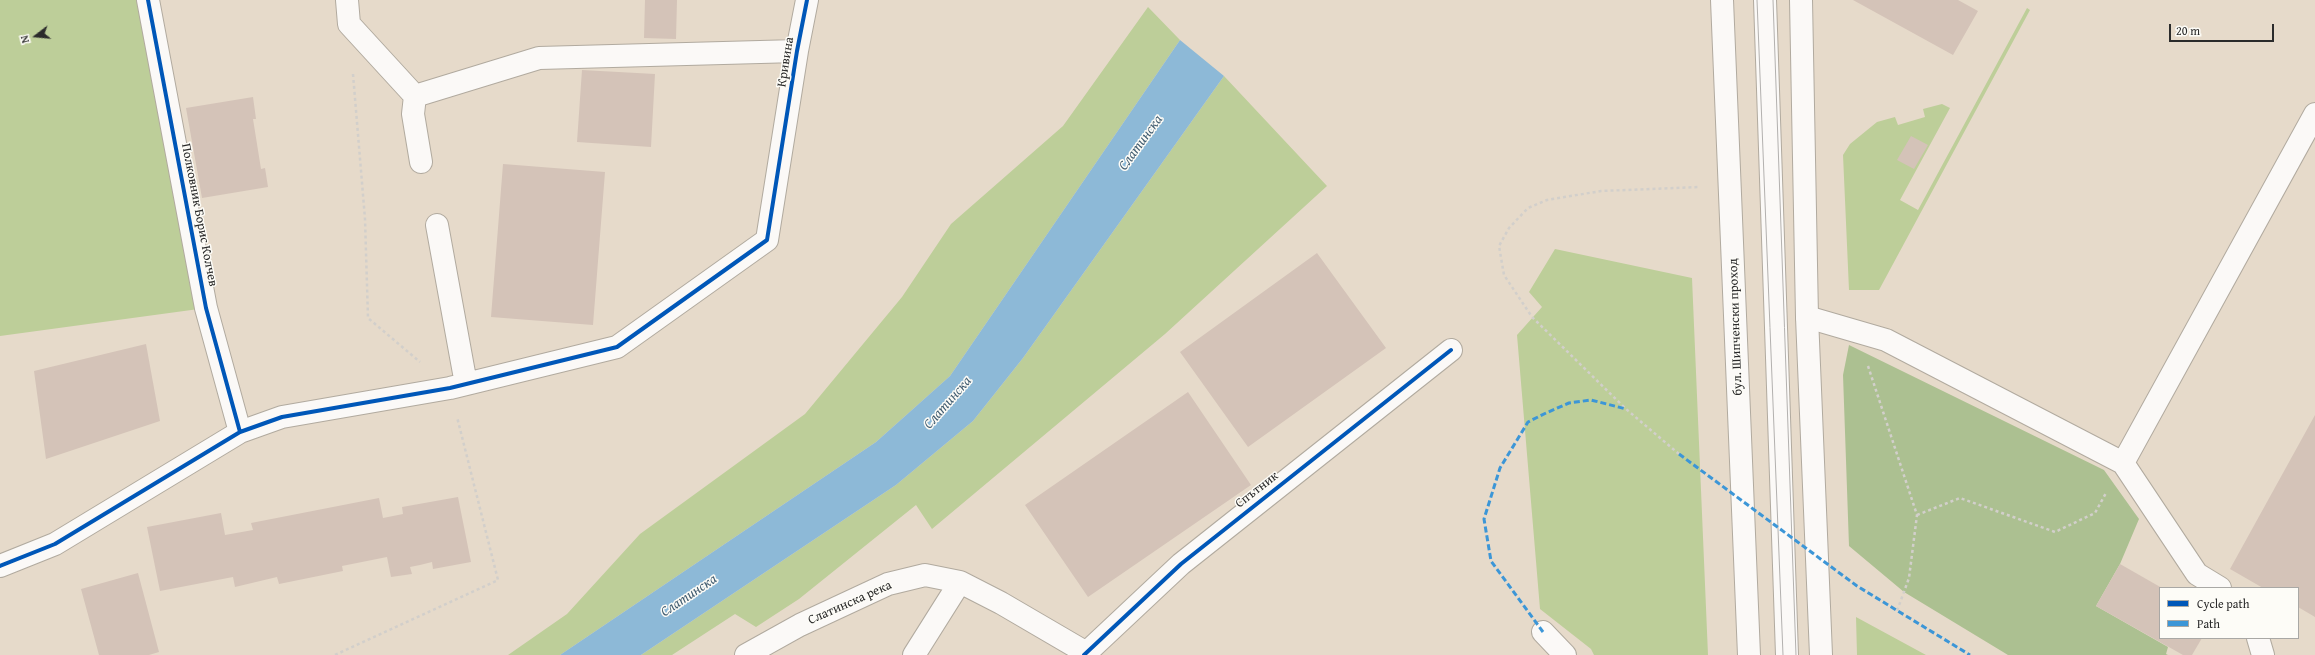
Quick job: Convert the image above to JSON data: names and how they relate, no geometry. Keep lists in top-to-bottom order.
{
  "streets": {
    "street": [
      "Кривина",
      "Полковник Борис Колчев",
      "бул. Шипченски проход",
      "Спътник",
      "Слатинска река"
    ]
  },
  "crossings": [
    ["Кривина", "Полковник Борис Колчев"],
    ["Спътник", "Слатинска река"]
  ],
  "water": ["Слатинска"],
  "legend": ["Cycle path", "Path"],
  "scale_bar": "20 m",
  "north": "left"
}
